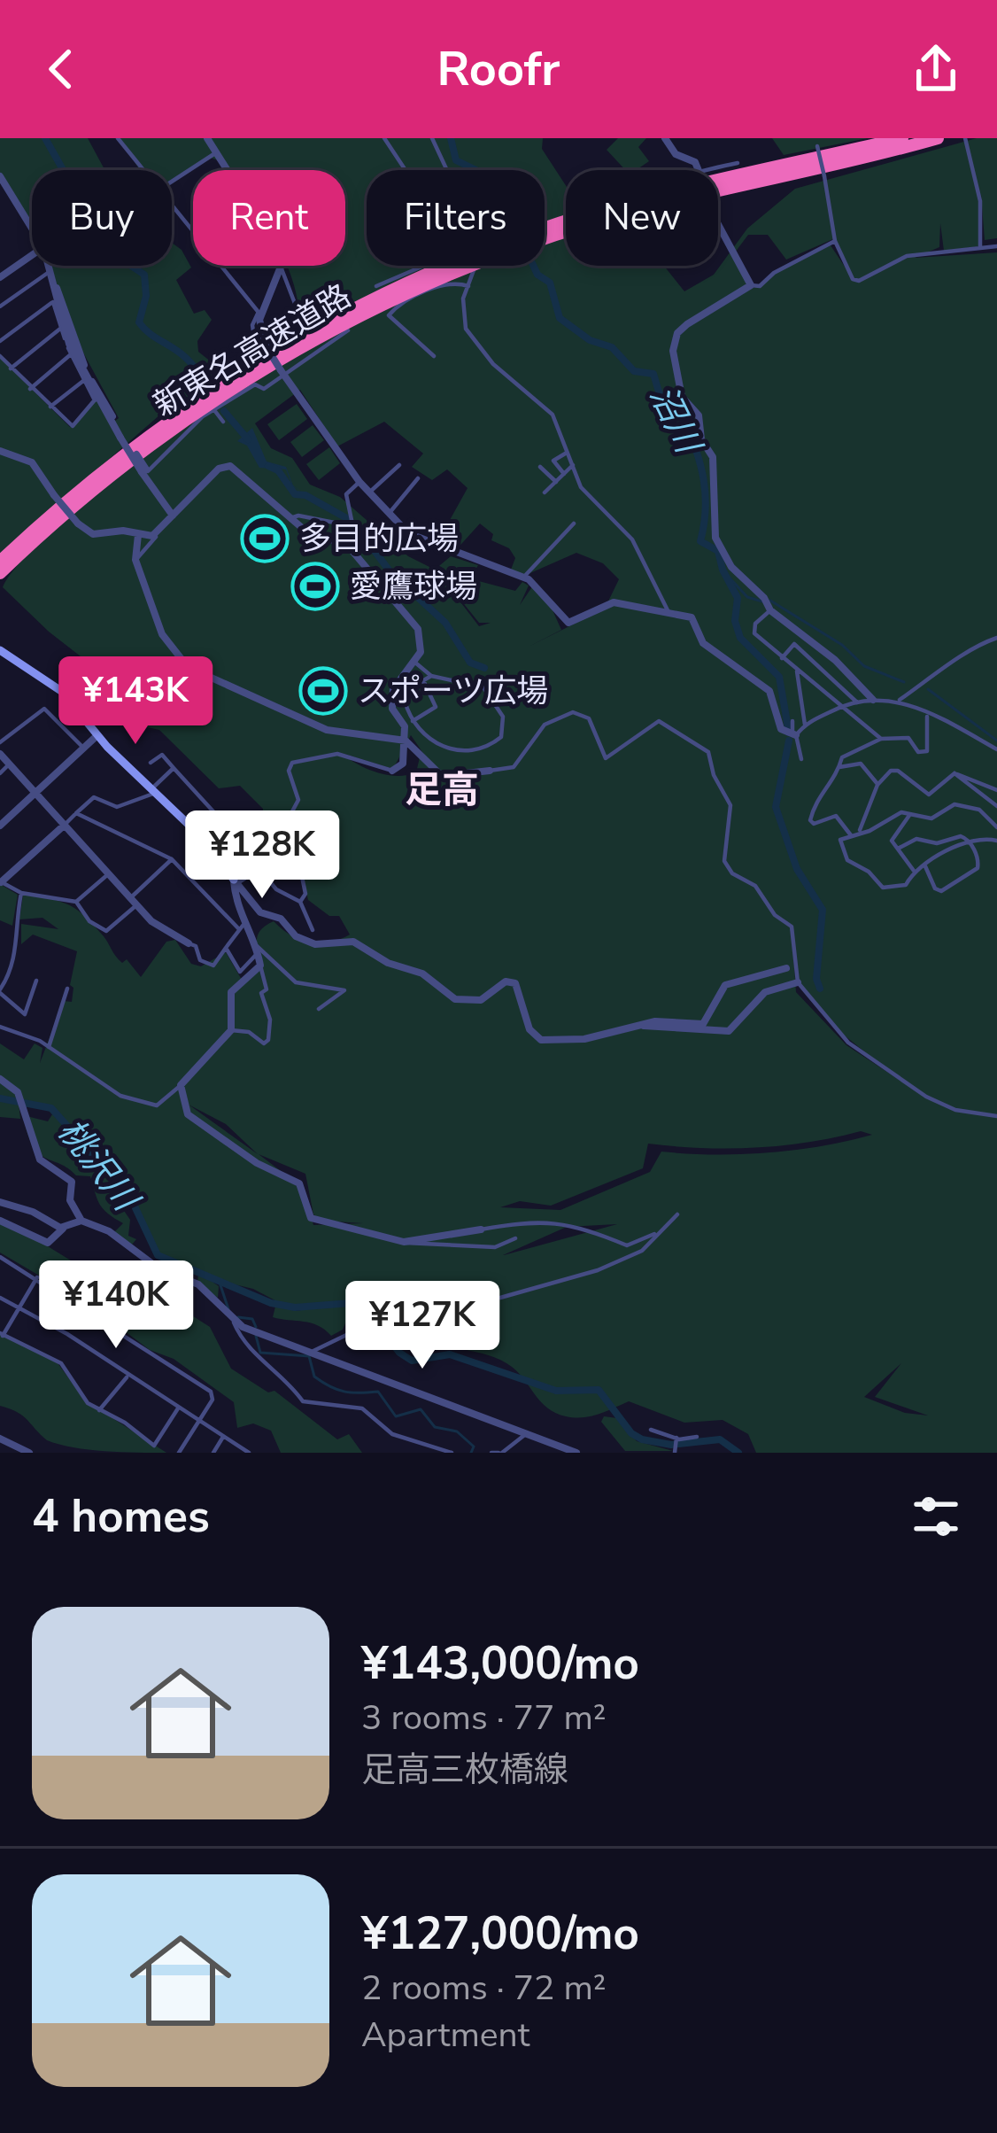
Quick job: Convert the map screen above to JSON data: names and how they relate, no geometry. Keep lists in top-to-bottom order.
{
  "streets": {
    "highway": ["新東名高速道路"]
  },
  "districts": ["足高"],
  "water": ["沼川", "桃沢川"],
  "places": {
    "sports": ["多目的広場", "愛鷹球場", "スポーツ広場"]
  },
  "page": {
    "header": "Roofr",
    "chip": [
      "Buy",
      "Rent",
      "Filters",
      "New"
    ],
    "price": [
      "¥143K",
      "¥128K",
      "¥140K",
      "¥127K"
    ],
    "heading": "4 homes",
    "list": [
      {
        "name": "¥143,000/mo",
        "note": "3 rooms · 77 m² · 足高三枚橋線"
      },
      {
        "name": "¥127,000/mo",
        "note": "2 rooms · 72 m² · Apartment"
      }
    ]
  }
}
